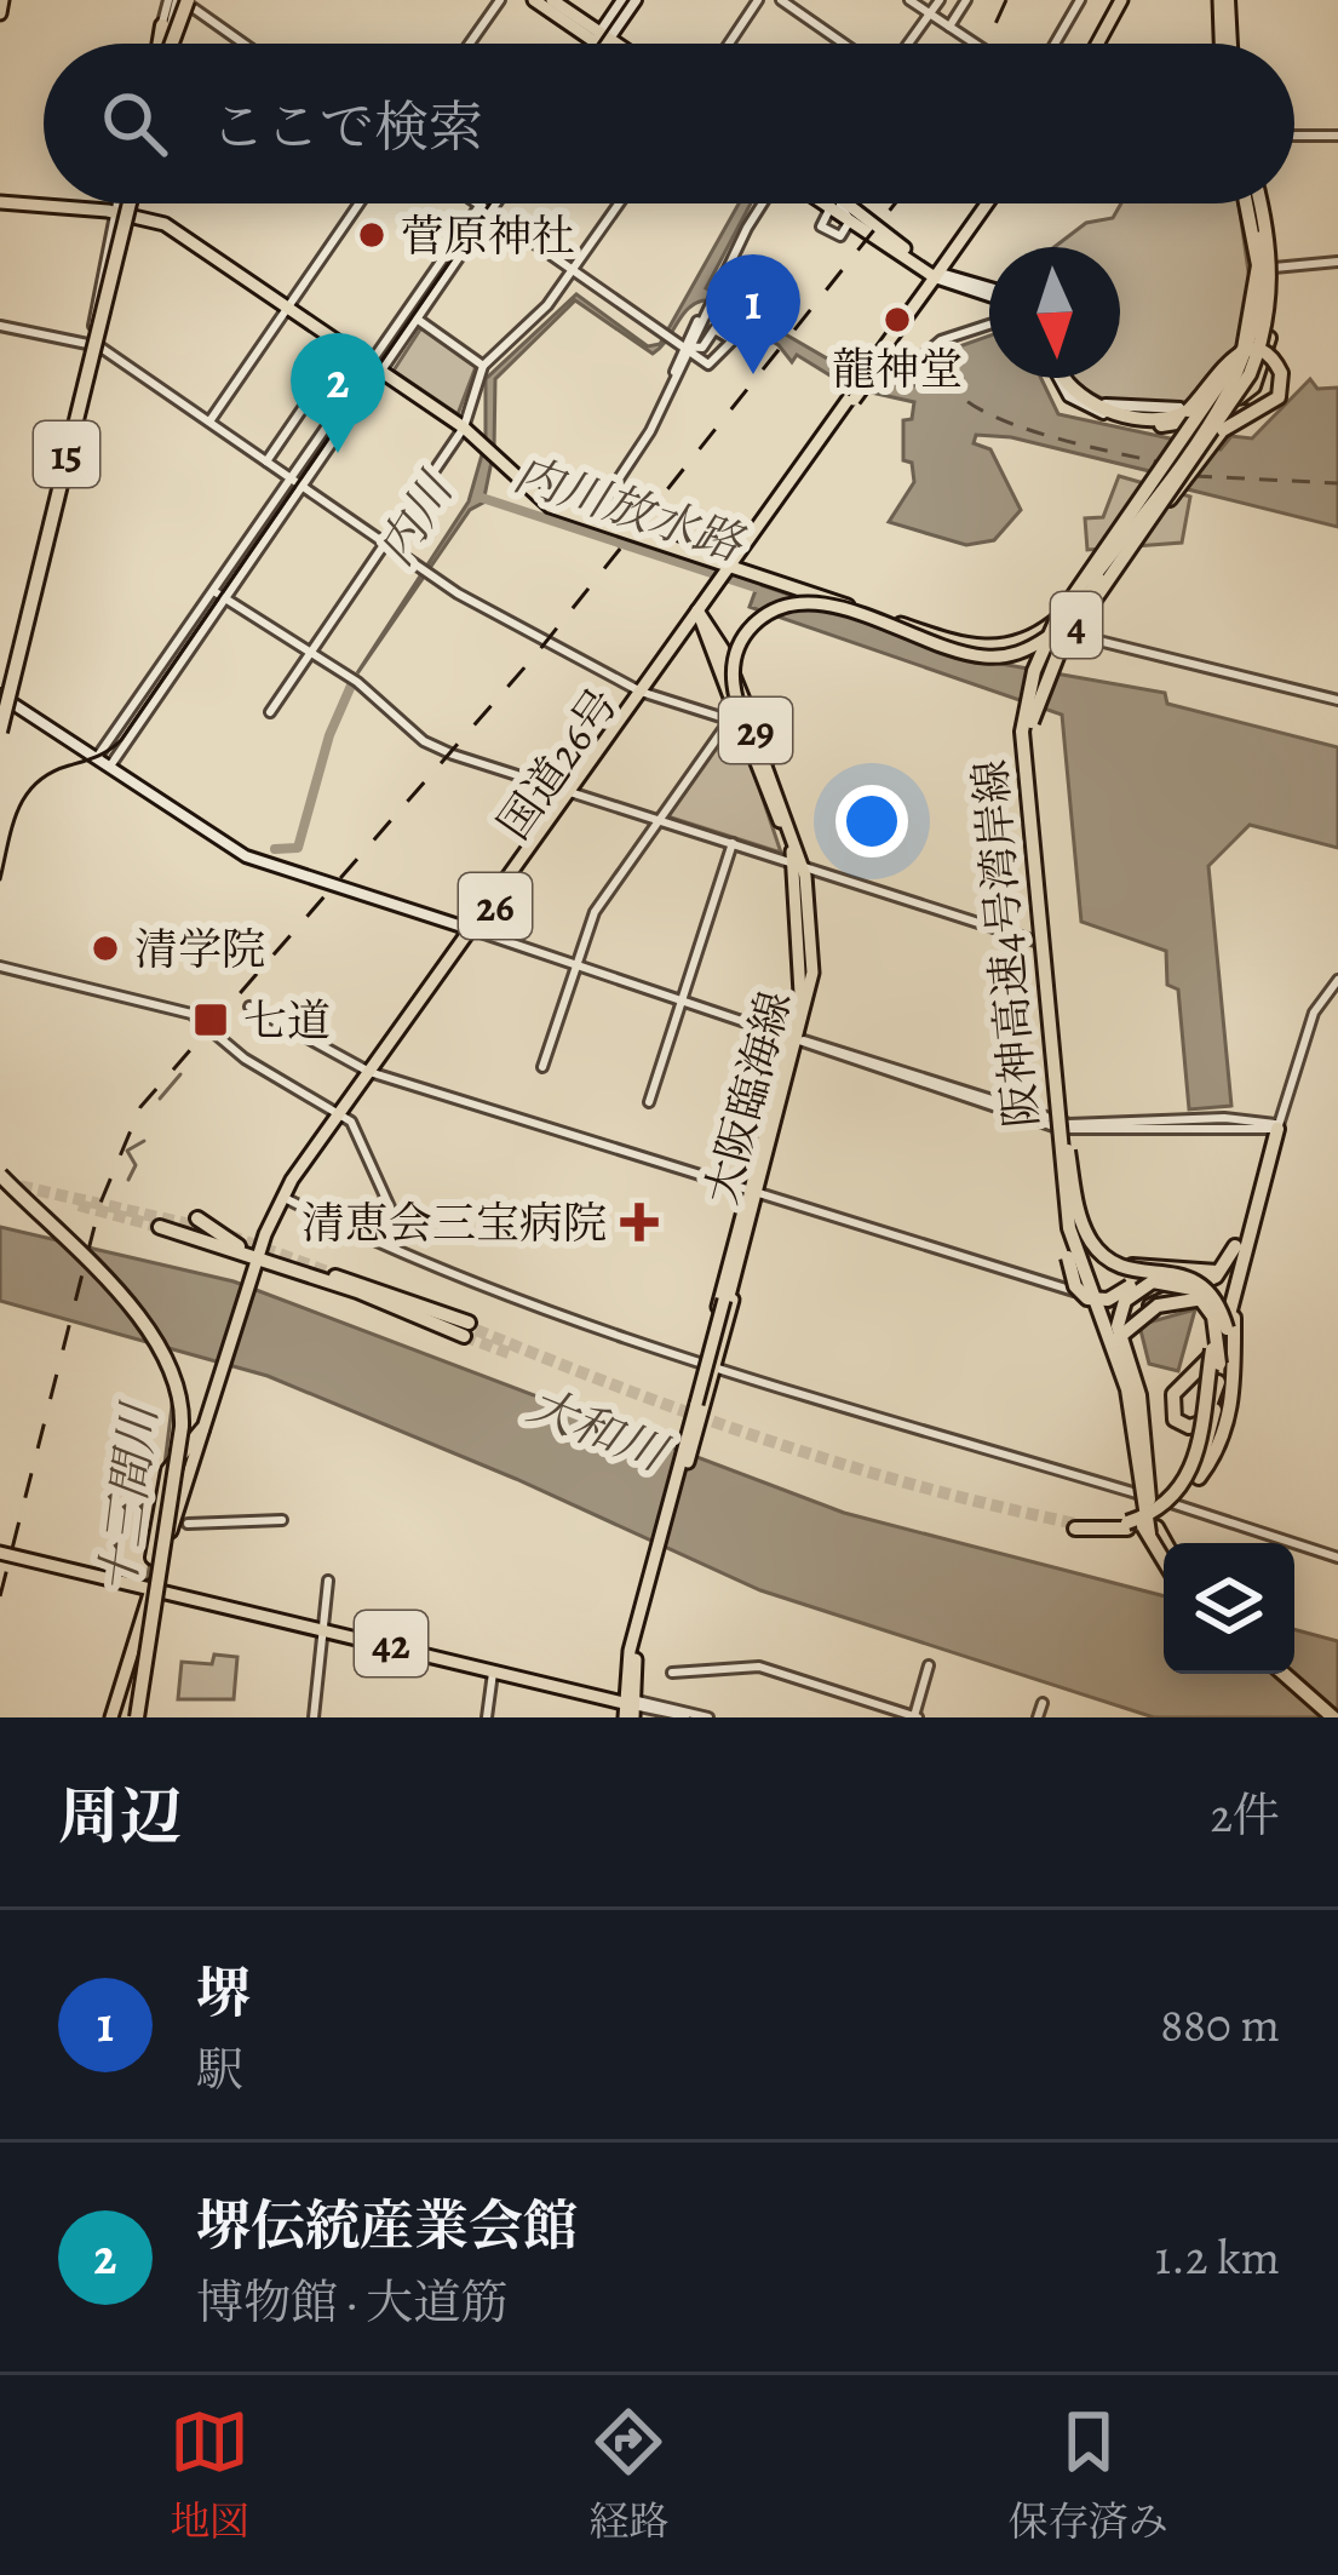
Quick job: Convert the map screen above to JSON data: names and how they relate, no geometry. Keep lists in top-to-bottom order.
{
  "streets": {
    "highway": ["15", "4", "阪神高速4号湾岸線"],
    "main road": [
      "29",
      "国道26号",
      "26",
      "大阪臨海線",
      "42"
    ]
  },
  "crossings": [
    ["4", "阪神高速4号湾岸線"],
    ["29", "国道26号"],
    ["29", "大阪臨海線"],
    ["国道26号", "42"],
    ["大阪臨海線", "42"]
  ],
  "water": [
    "内川放水路",
    "内川",
    "大和川",
    "十三間川"
  ],
  "places": {
    "other": ["菅原神社", "龍神堂", "清学院"],
    "transit": ["七道"],
    "health": ["清恵会三宝病院"]
  },
  "north": "bottom",
  "page": {
    "search": "ここで検索",
    "pins": ["1", "2"],
    "heading": ["周辺", "2件"],
    "list": [
      {
        "mark": "1",
        "name": "堺",
        "note": "駅",
        "value": "880 m"
      },
      {
        "mark": "2",
        "name": "堺伝統産業会館",
        "note": "博物館 · 大道筋",
        "value": "1.2 km"
      }
    ],
    "nav": ["地図", "経路", "保存済み"]
  }
}
